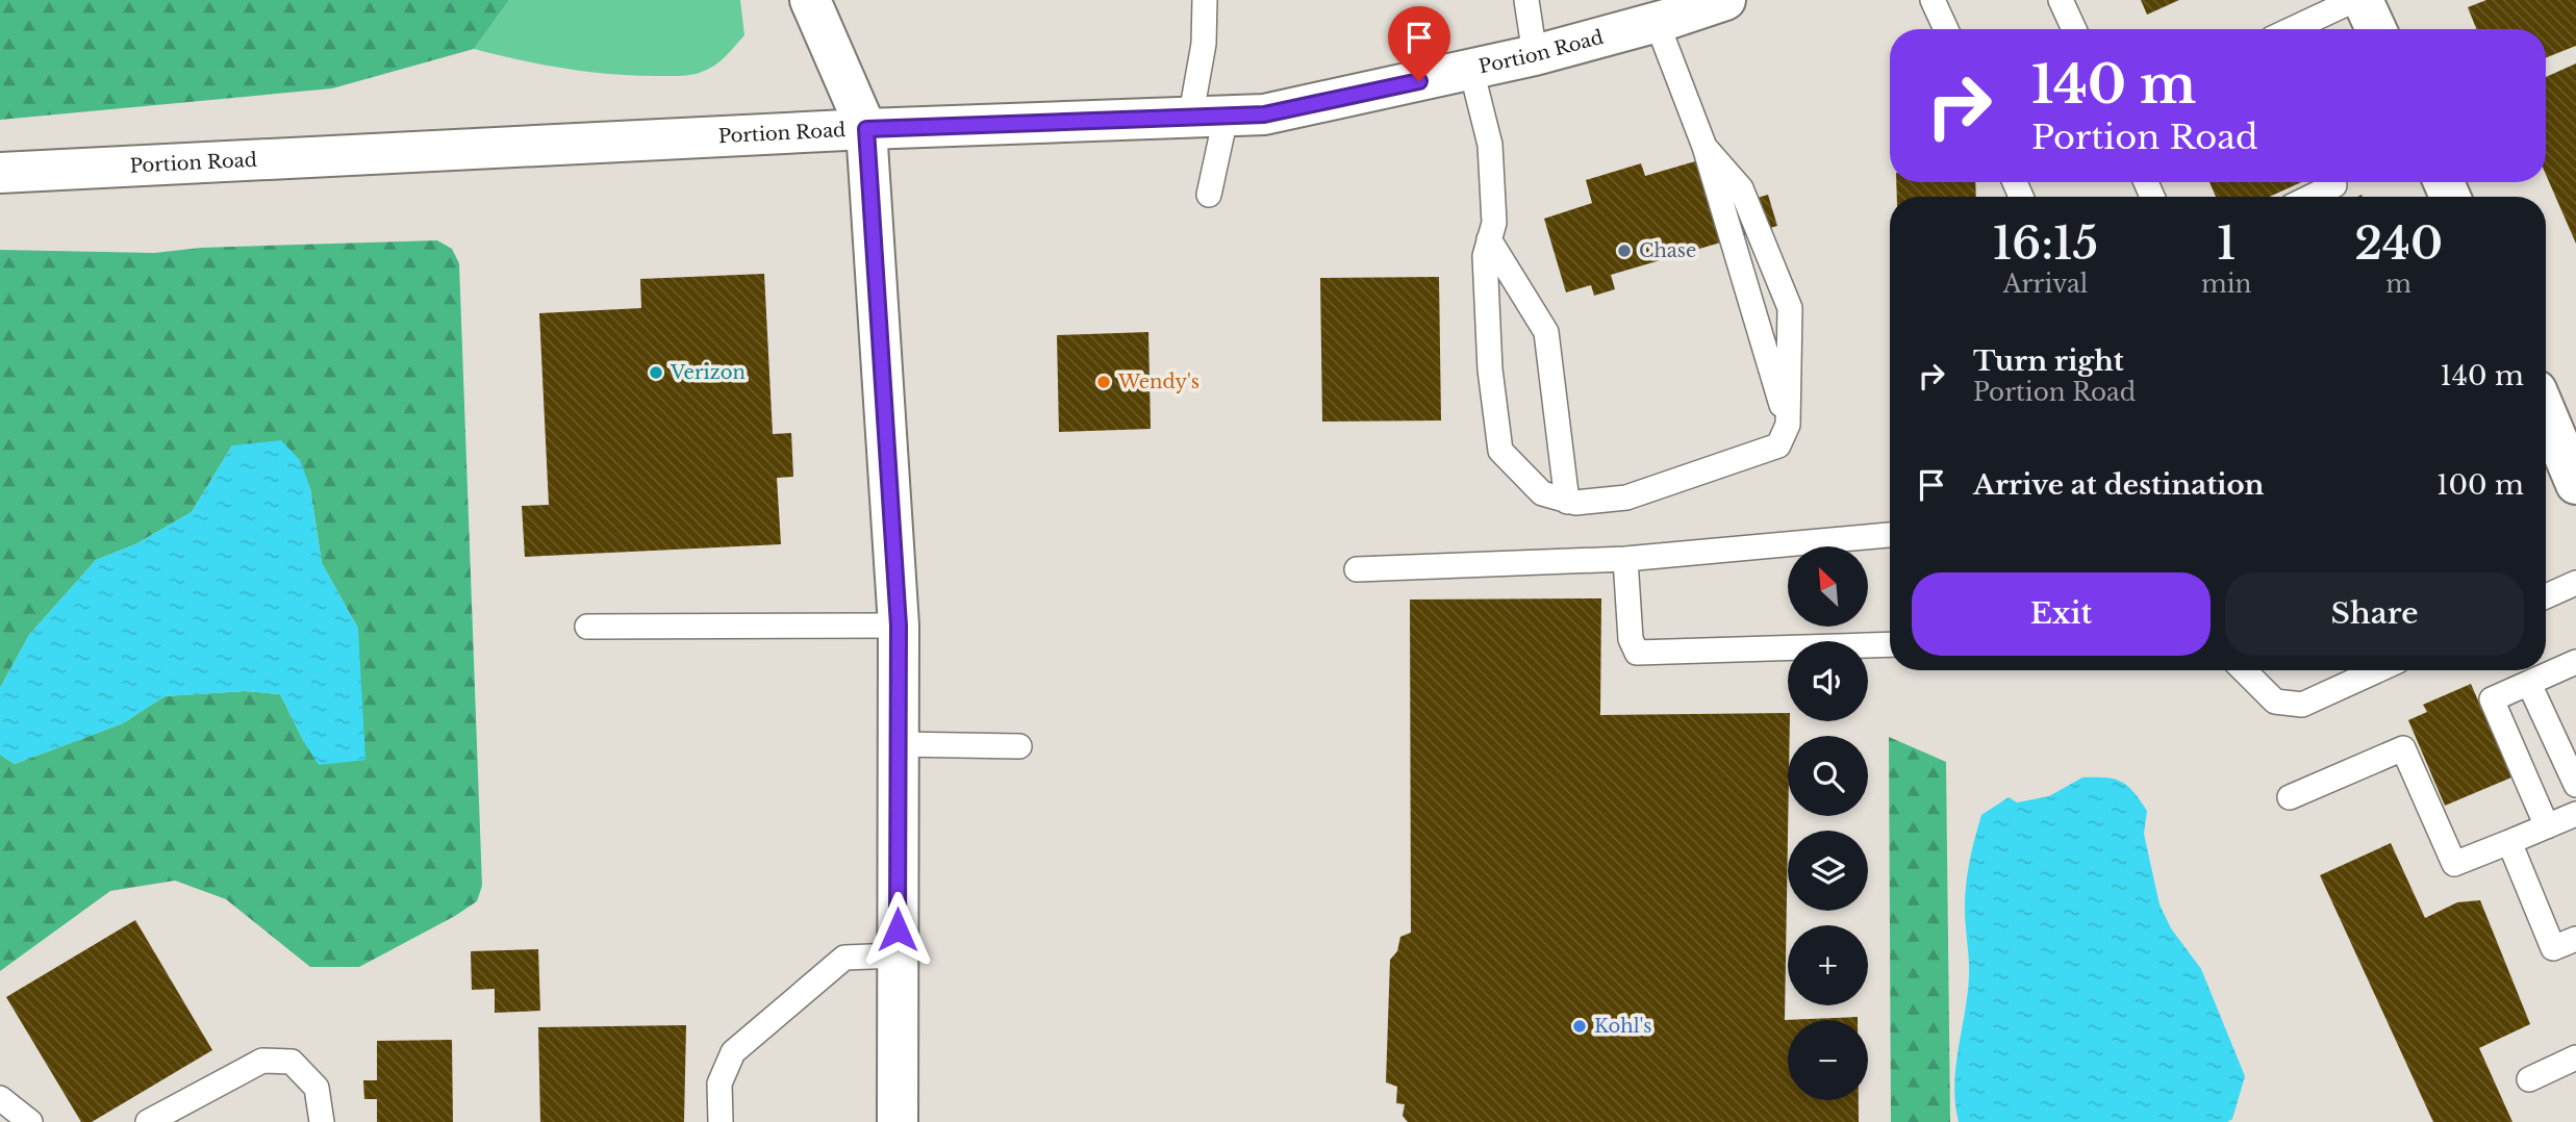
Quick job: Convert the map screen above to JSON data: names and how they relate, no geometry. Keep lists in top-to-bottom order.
{
  "streets": {
    "main road": ["Portion Road"]
  },
  "places": [
    "Chase",
    "Verizon",
    "Wendy's",
    "Kohl's"
  ],
  "north": "top left",
  "page": {
    "turn": ["140 m", "Portion Road"],
    "eta": [
      "16:15",
      "Arrival",
      "1",
      "min",
      "240",
      "m"
    ],
    "list": [
      {
        "name": "Turn right",
        "note": "Portion Road",
        "value": "140 m"
      },
      {
        "name": "Arrive at destination",
        "value": "100 m"
      }
    ],
    "map_buttons": ["+", "−"],
    "buttons": ["Exit", "Share"]
  }
}
